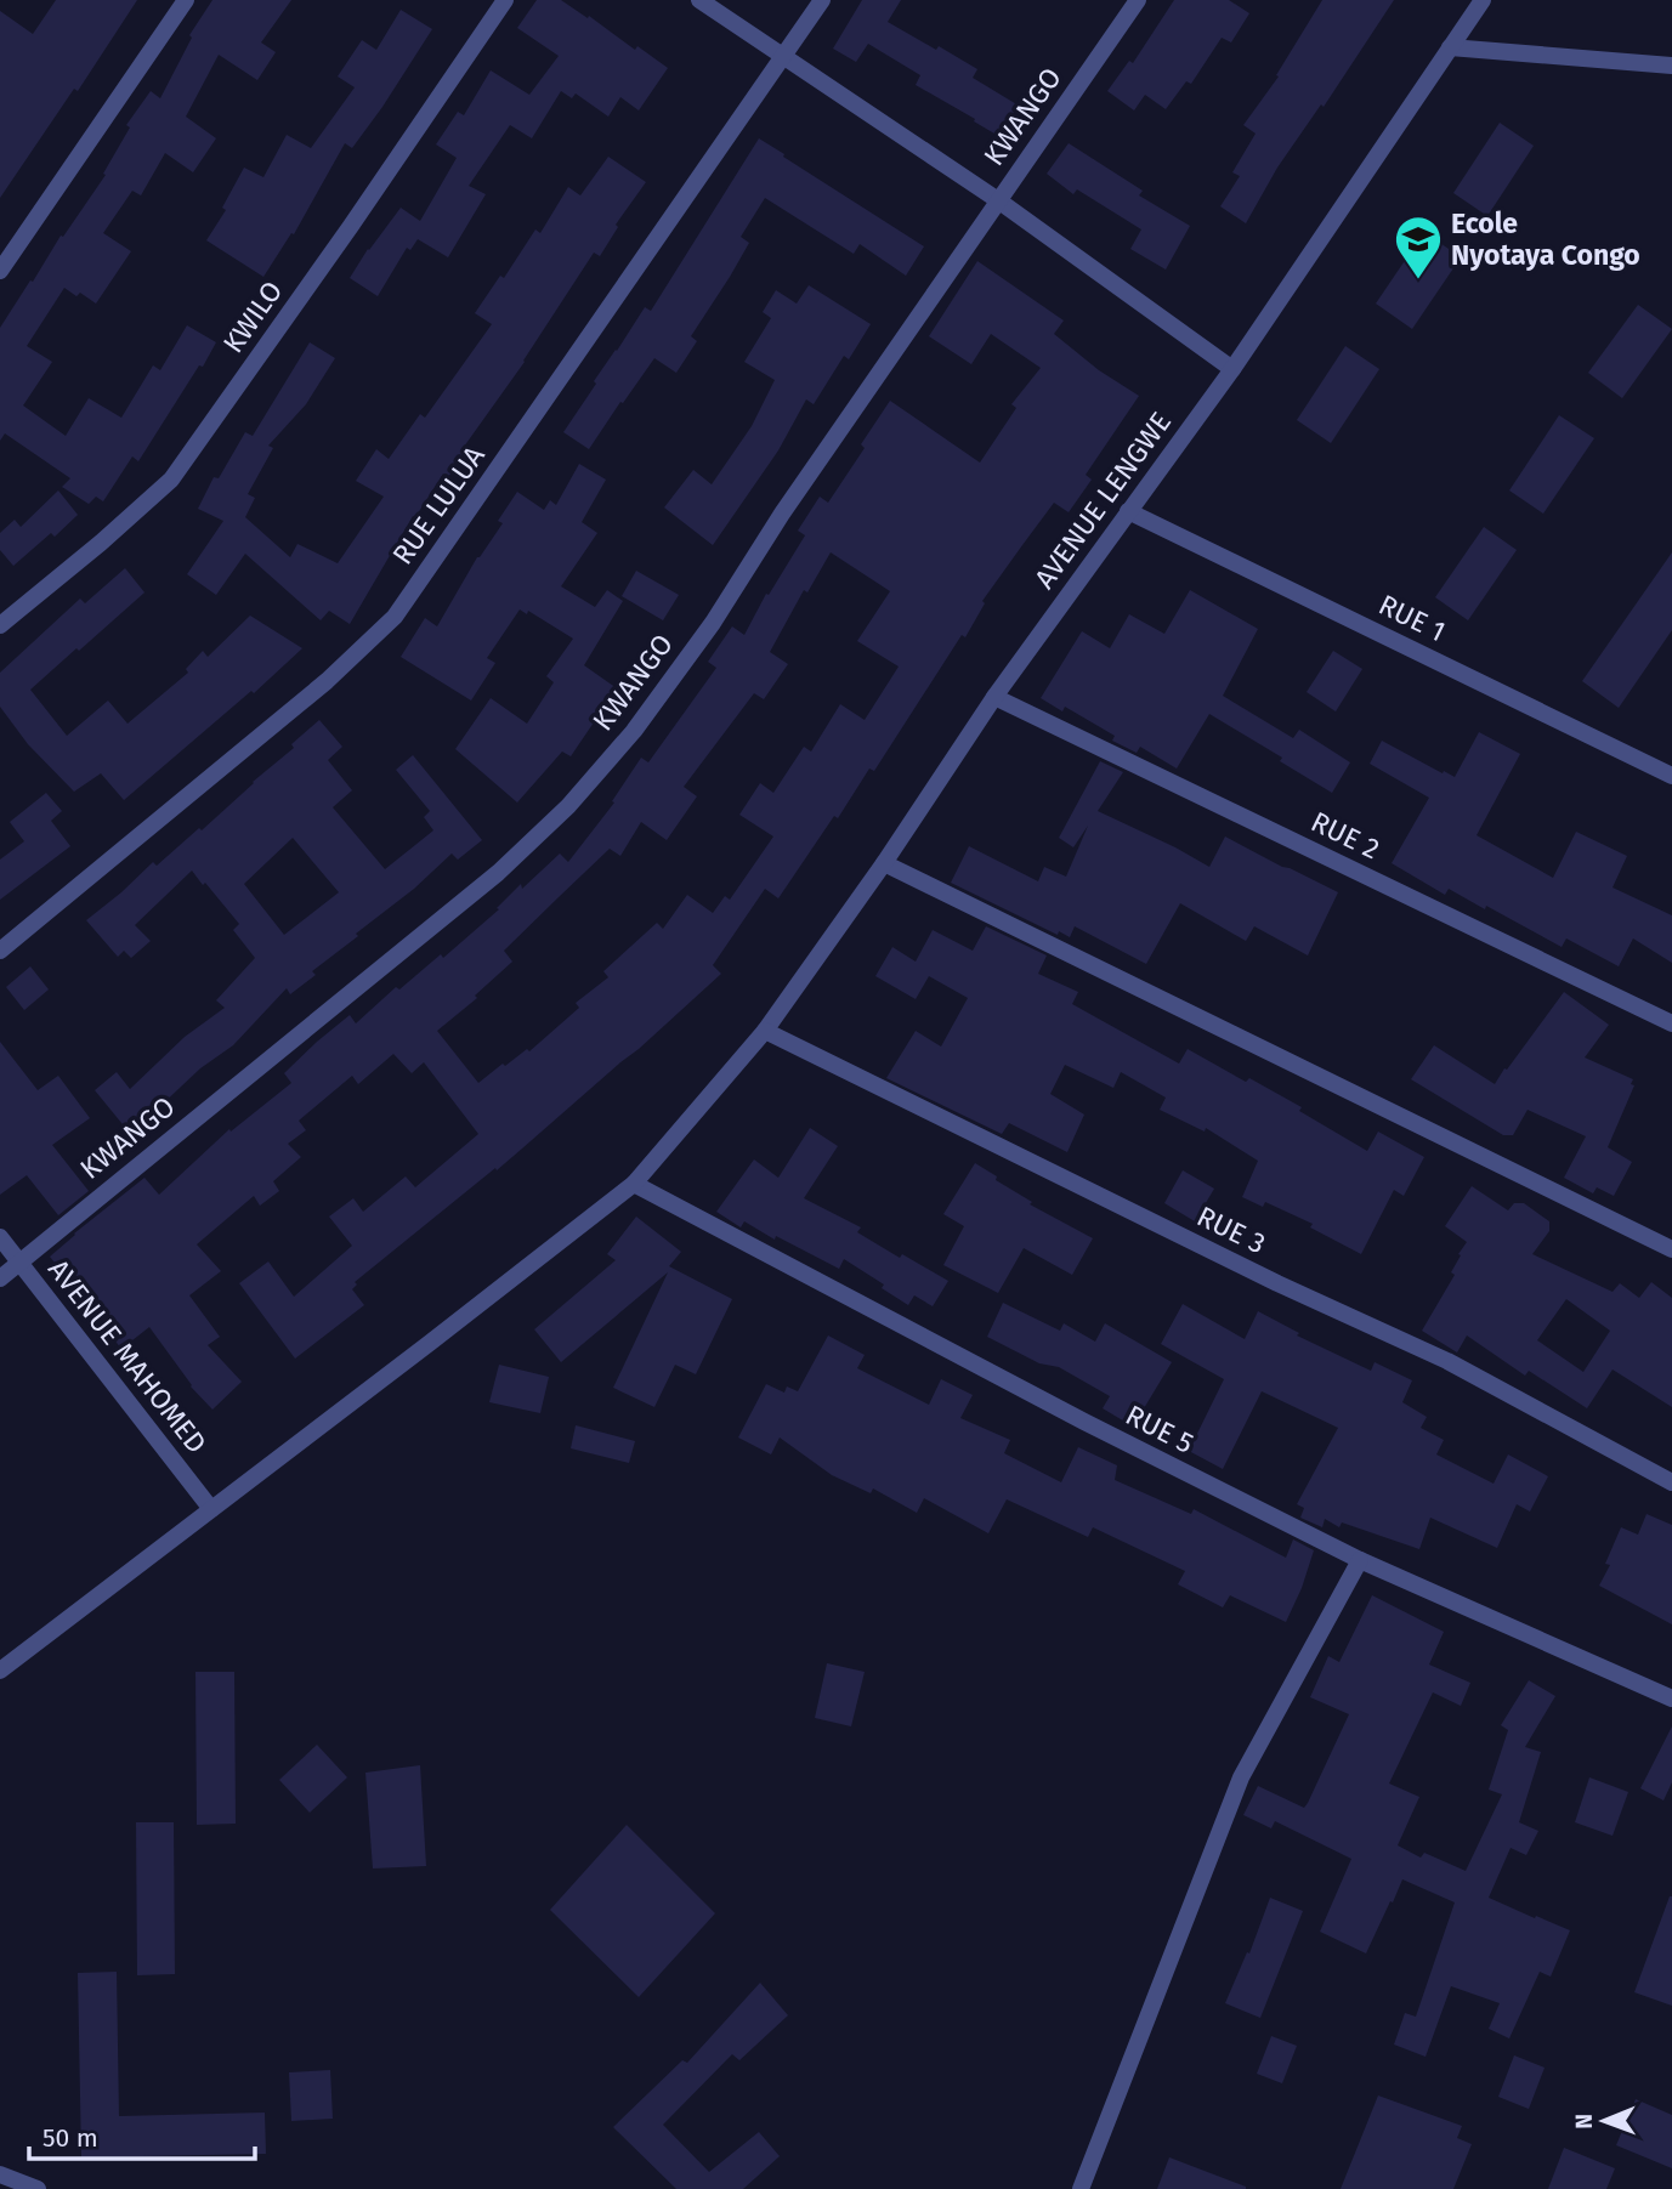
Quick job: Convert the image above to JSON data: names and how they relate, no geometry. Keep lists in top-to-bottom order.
{
  "streets": {
    "street": [
      "KWANGO",
      "KWILO",
      "AVENUE LENGWE",
      "RUE LULUA",
      "RUE 1",
      "RUE 2",
      "RUE 3",
      "AVENUE MAHOMED",
      "RUE 5"
    ]
  },
  "crossings": [
    ["KWANGO", "AVENUE MAHOMED"],
    ["AVENUE LENGWE", "RUE 1"],
    ["AVENUE LENGWE", "RUE 2"],
    ["AVENUE LENGWE", "RUE 3"],
    ["AVENUE LENGWE", "AVENUE MAHOMED"],
    ["AVENUE LENGWE", "RUE 5"]
  ],
  "places": {
    "school or university": ["Ecole Nyotaya Congo"]
  },
  "scale_bar": "50 m",
  "north": "left"
}
